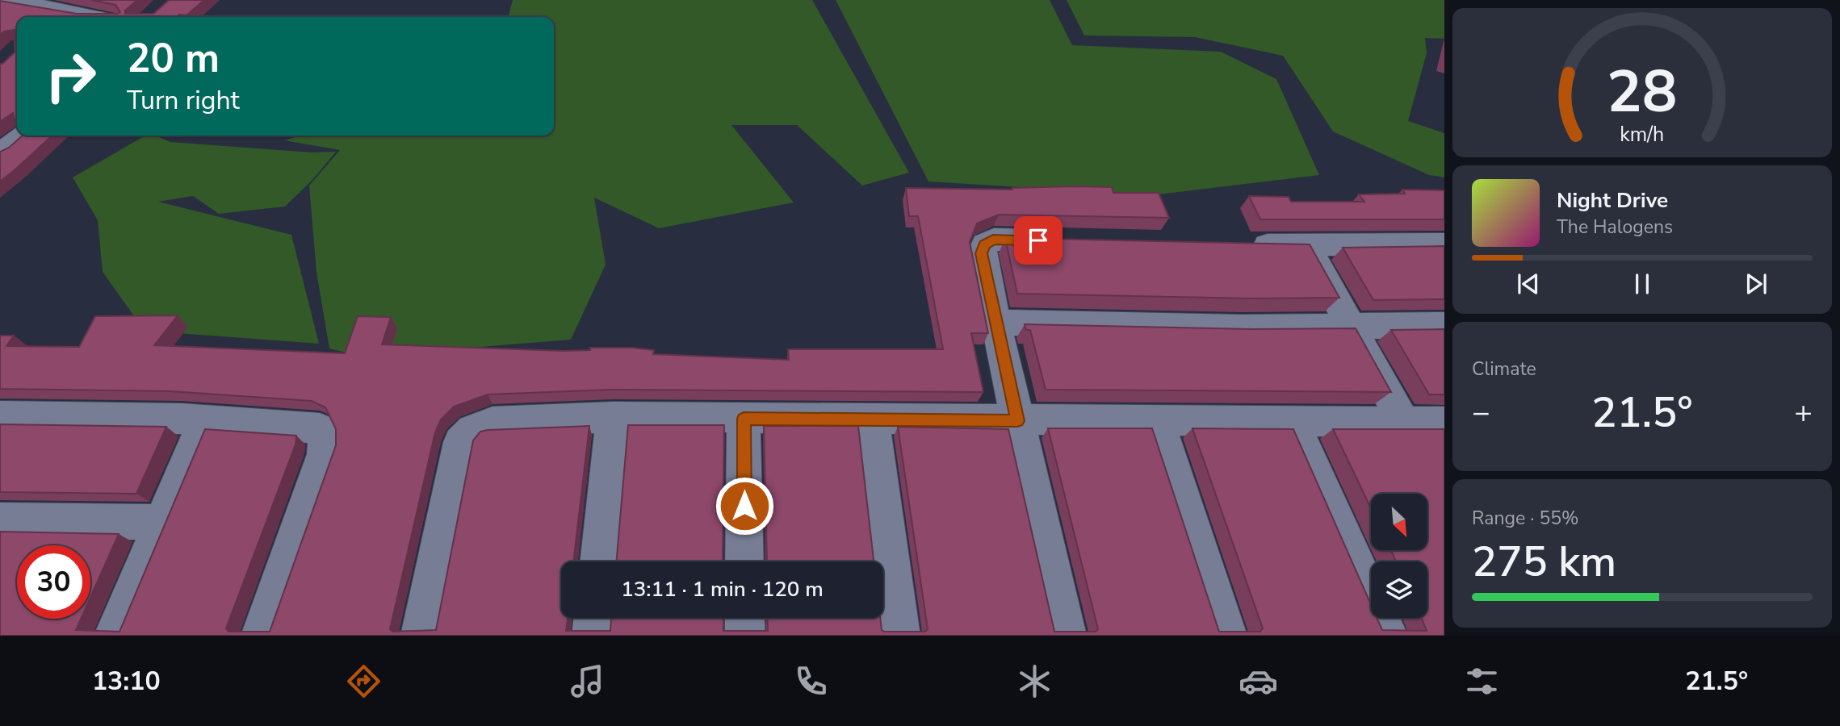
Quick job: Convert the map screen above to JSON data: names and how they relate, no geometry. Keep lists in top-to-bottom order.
{
  "north": "bottom right",
  "page": {
    "turn": ["20 m", "Turn right"],
    "song": ["Night Drive", "The Halogens"],
    "tile": [
      "Climate",
      ["Range · 55%", "275 km"]
    ],
    "heat": ["−", "21.5°", "+"],
    "limit": "30",
    "trip": "13:11 · 1 min · 120 m",
    "tabs": ["13:10", "21.5°"],
    "gauge": ["28", "km/h"]
  }
}
